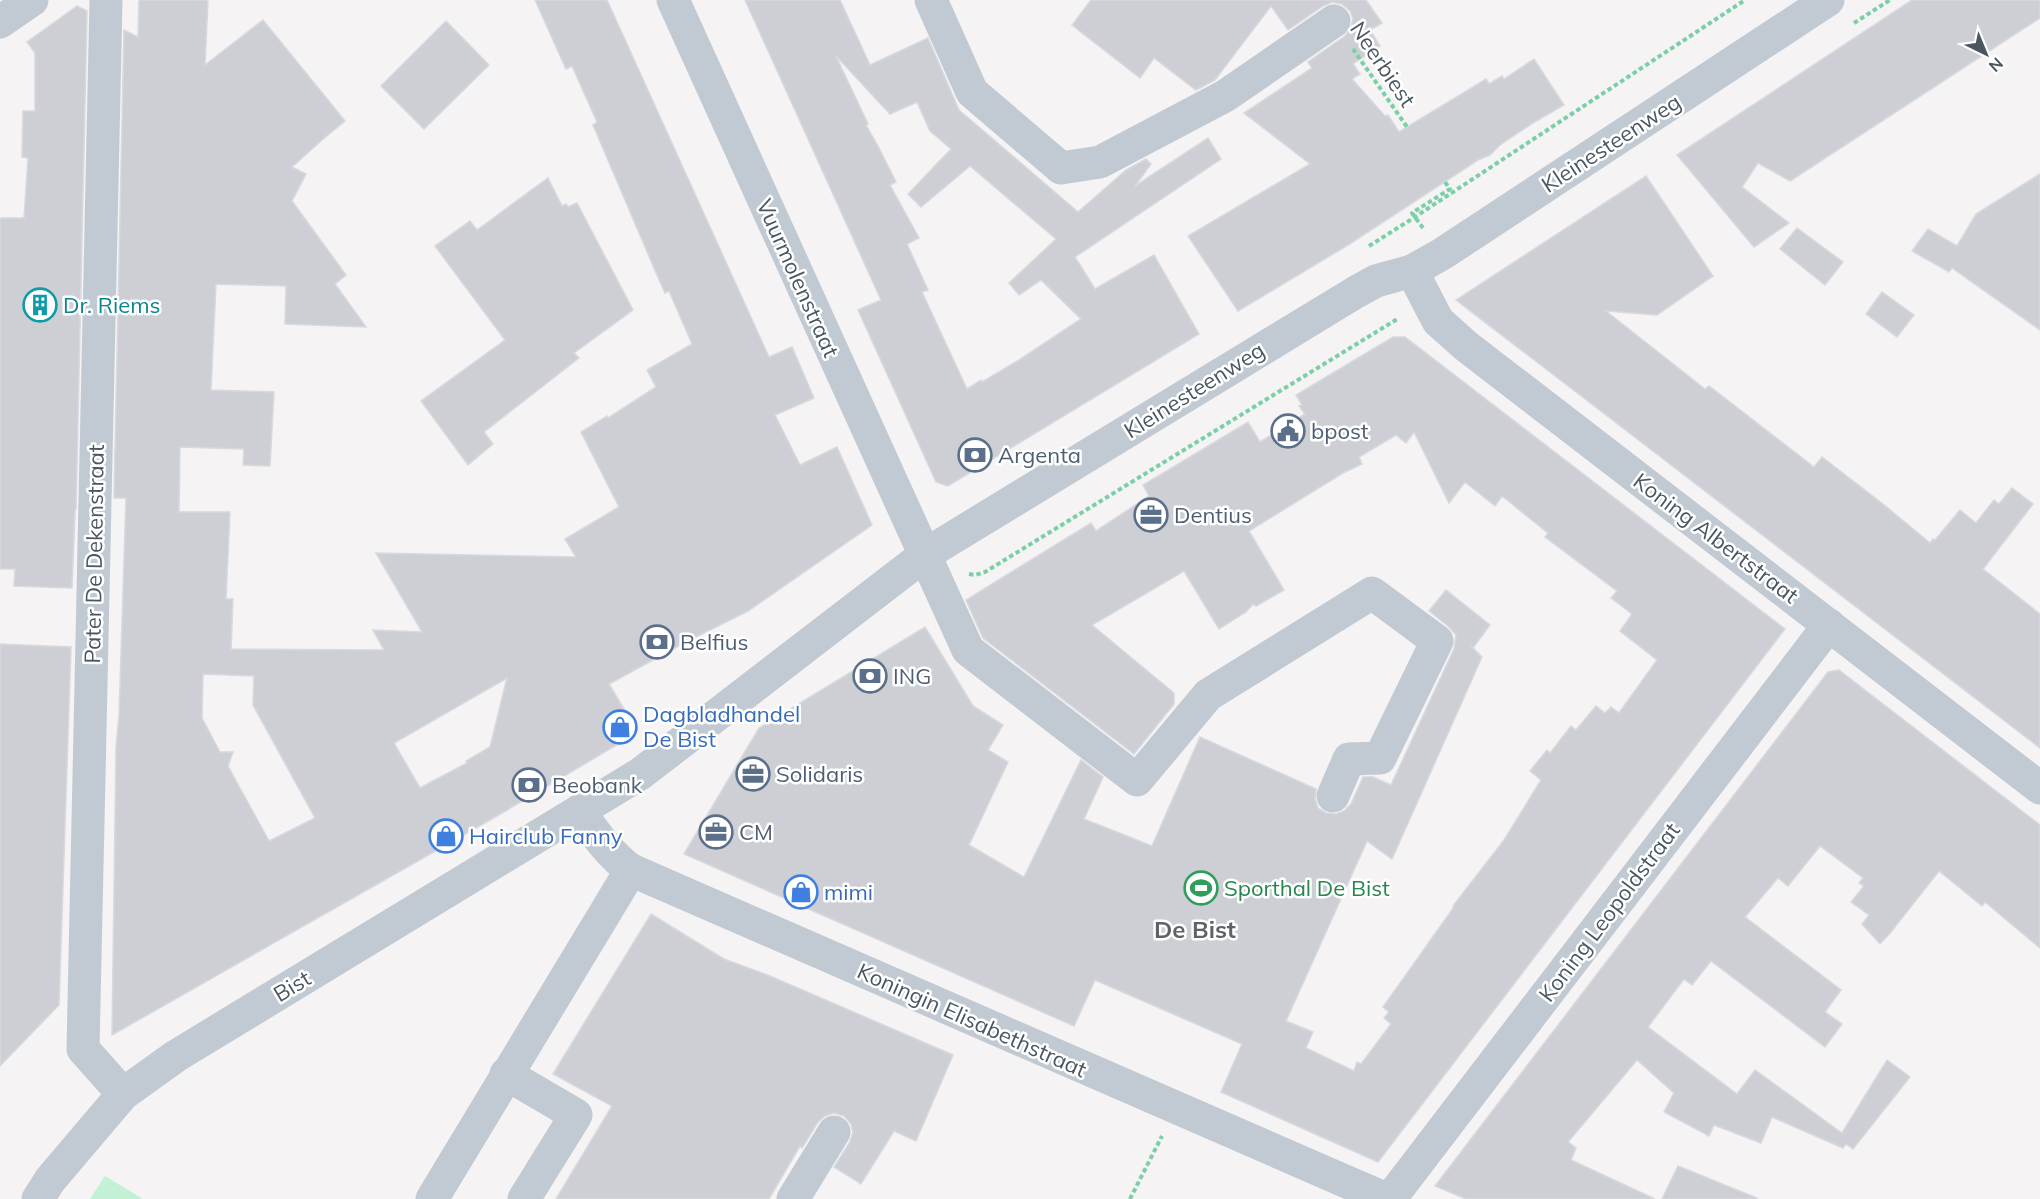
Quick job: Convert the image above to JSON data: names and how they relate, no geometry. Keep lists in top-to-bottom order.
{
  "streets": {
    "street": [
      "Kleinesteenweg",
      "Vuurmolenstraat",
      "Koning Albertstraat",
      "Pater De Dekenstraat",
      "Koning Leopoldstraat",
      "Bist",
      "Koningin Elisabethstraat"
    ],
    "path": ["Neerbiest"]
  },
  "crossings": [
    ["Kleinesteenweg", "Vuurmolenstraat"],
    ["Kleinesteenweg", "Koning Albertstraat"],
    ["Kleinesteenweg", "Bist"],
    ["Kleinesteenweg", "Koningin Elisabethstraat"],
    ["Koning Albertstraat", "Koning Leopoldstraat"],
    ["Pater De Dekenstraat", "Bist"],
    ["Koning Leopoldstraat", "Koningin Elisabethstraat"],
    ["Bist", "Koningin Elisabethstraat"]
  ],
  "districts": ["De Bist"],
  "places": {
    "building": ["Dr. Riems"],
    "public building": ["bpost"],
    "bank": [
      "Argenta",
      "Belfius",
      "ING",
      "Beobank"
    ],
    "office": ["Dentius", "Solidaris", "CM"],
    "shop": ["Dagbladhandel De Bist", "Hairclub Fanny", "mimi"],
    "sports": ["Sporthal De Bist"]
  },
  "north": "bottom right"
}
